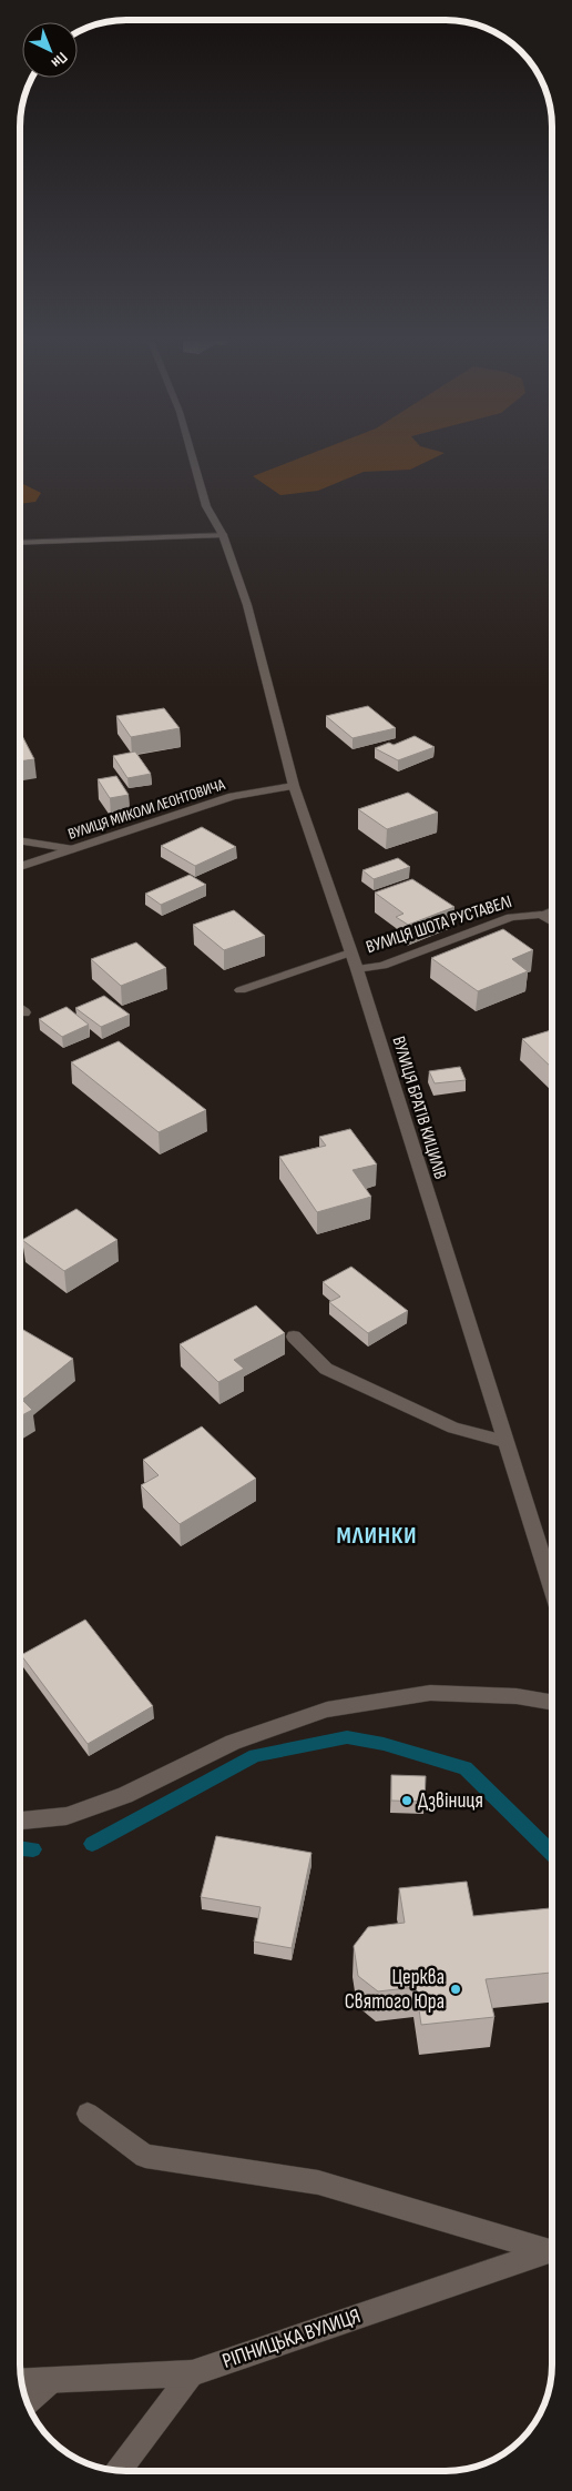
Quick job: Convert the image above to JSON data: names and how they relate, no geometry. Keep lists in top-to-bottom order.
{
  "streets": {
    "street": [
      "ВУЛИЦЯ МИКОЛИ ЛЕОНТОВИЧА",
      "ВУЛИЦЯ ШОТА РУСТАВЕЛІ",
      "ВУЛИЦЯ БРАТІВ КИЦИЛІВ",
      "РІПНИЦЬКА ВУЛИЦЯ"
    ]
  },
  "crossings": [
    ["ВУЛИЦЯ МИКОЛИ ЛЕОНТОВИЧА", "ВУЛИЦЯ БРАТІВ КИЦИЛІВ"],
    ["ВУЛИЦЯ ШОТА РУСТАВЕЛІ", "ВУЛИЦЯ БРАТІВ КИЦИЛІВ"]
  ],
  "districts": ["МЛИНКИ"],
  "places": ["Дзвіниця", "Церква Святого Юра"],
  "north": "bottom right"
}
